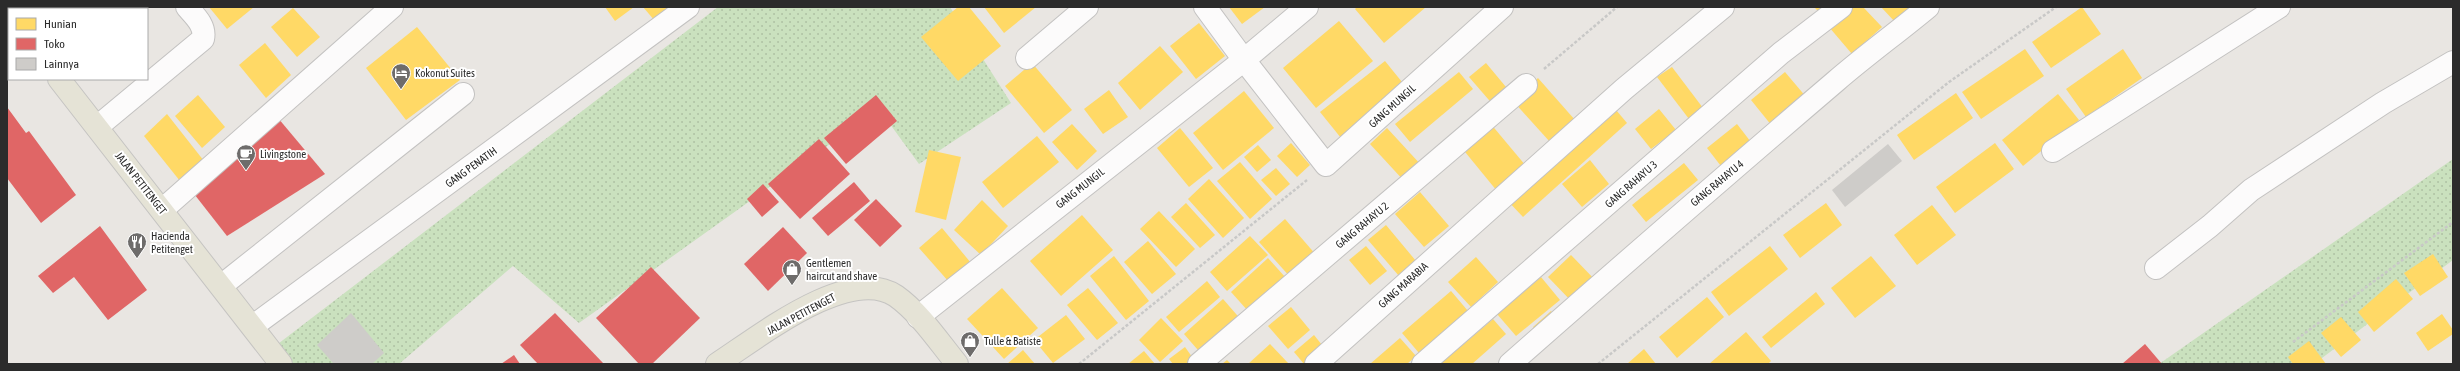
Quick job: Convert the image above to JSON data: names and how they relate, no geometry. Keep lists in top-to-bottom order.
{
  "streets": {
    "main road": ["JALAN PETITENGET"],
    "street": [
      "GANG MUNGIL",
      "GANG PENATIH",
      "GANG RAHAYU 4",
      "GANG RAHAYU 3",
      "GANG RAHAYU 2",
      "GANG MARABIA"
    ]
  },
  "crossings": [
    ["GANG MUNGIL", "JALAN PETITENGET"],
    ["GANG PENATIH", "JALAN PETITENGET"]
  ],
  "places": {
    "hotel": ["Kokonut Suites"],
    "cafe": ["Livingstone"],
    "restaurant": ["Hacienda Petitenget"],
    "shop": ["Gentlemen haircut and shave", "Tulle & Batiste"]
  },
  "legend": ["Hunian", "Toko", "Lainnya"]
}
